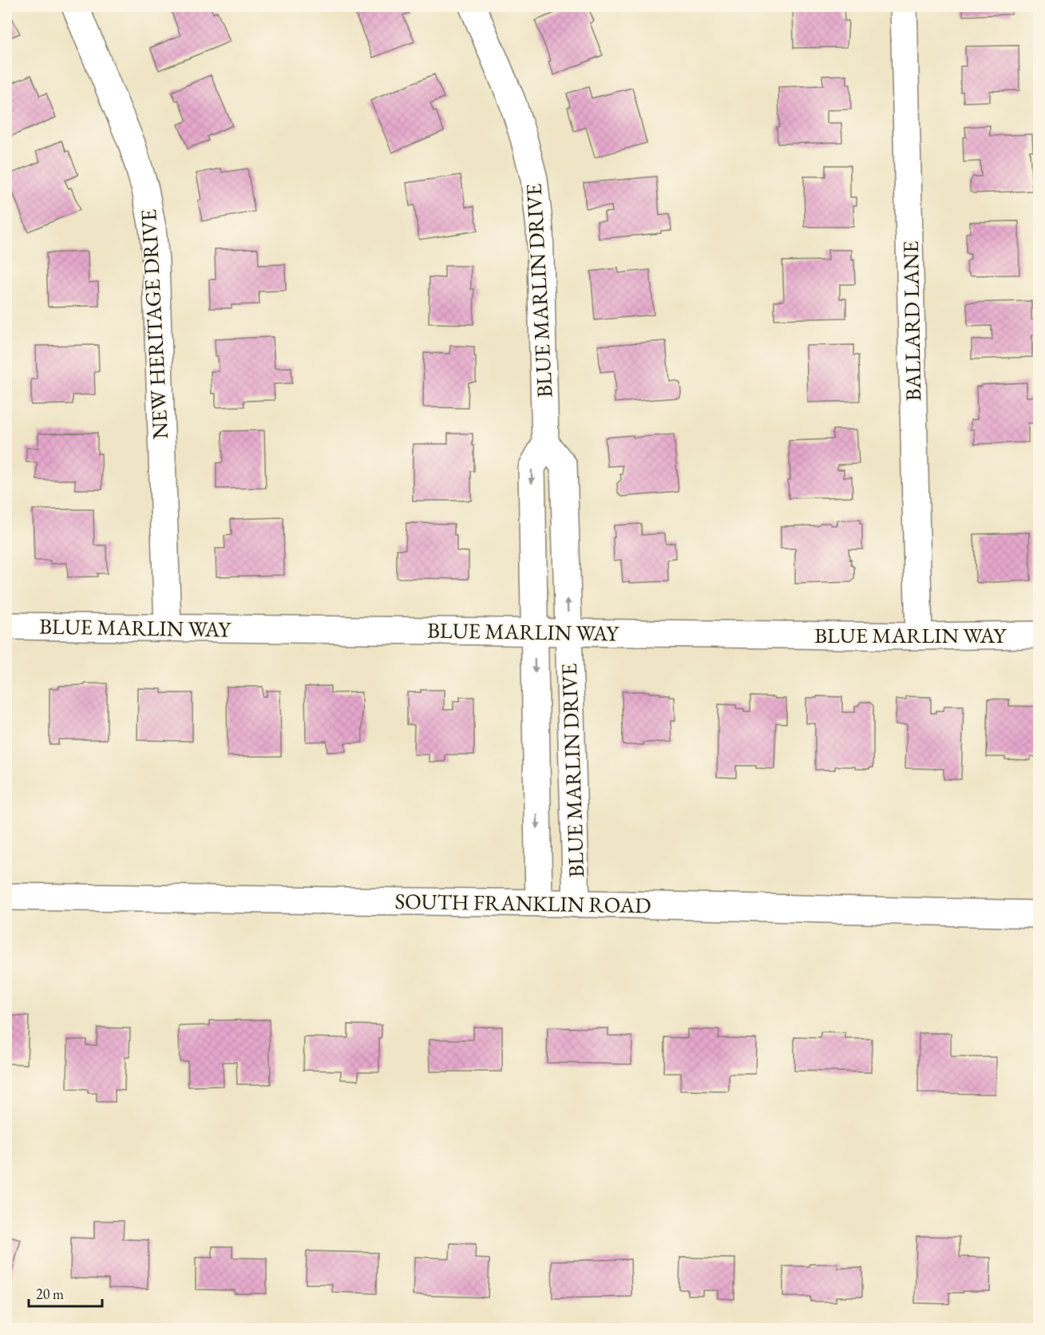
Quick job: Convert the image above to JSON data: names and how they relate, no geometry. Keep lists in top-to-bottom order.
{
  "streets": {
    "street": [
      "BLUE MARLIN DRIVE",
      "BALLARD LANE",
      "NEW HERITAGE DRIVE",
      "BLUE MARLIN WAY",
      "SOUTH FRANKLIN ROAD"
    ]
  },
  "crossings": [
    ["BLUE MARLIN DRIVE", "BLUE MARLIN WAY"],
    ["BLUE MARLIN DRIVE", "SOUTH FRANKLIN ROAD"],
    ["BALLARD LANE", "BLUE MARLIN WAY"],
    ["NEW HERITAGE DRIVE", "BLUE MARLIN WAY"]
  ],
  "scale_bar": "20 m"
}
